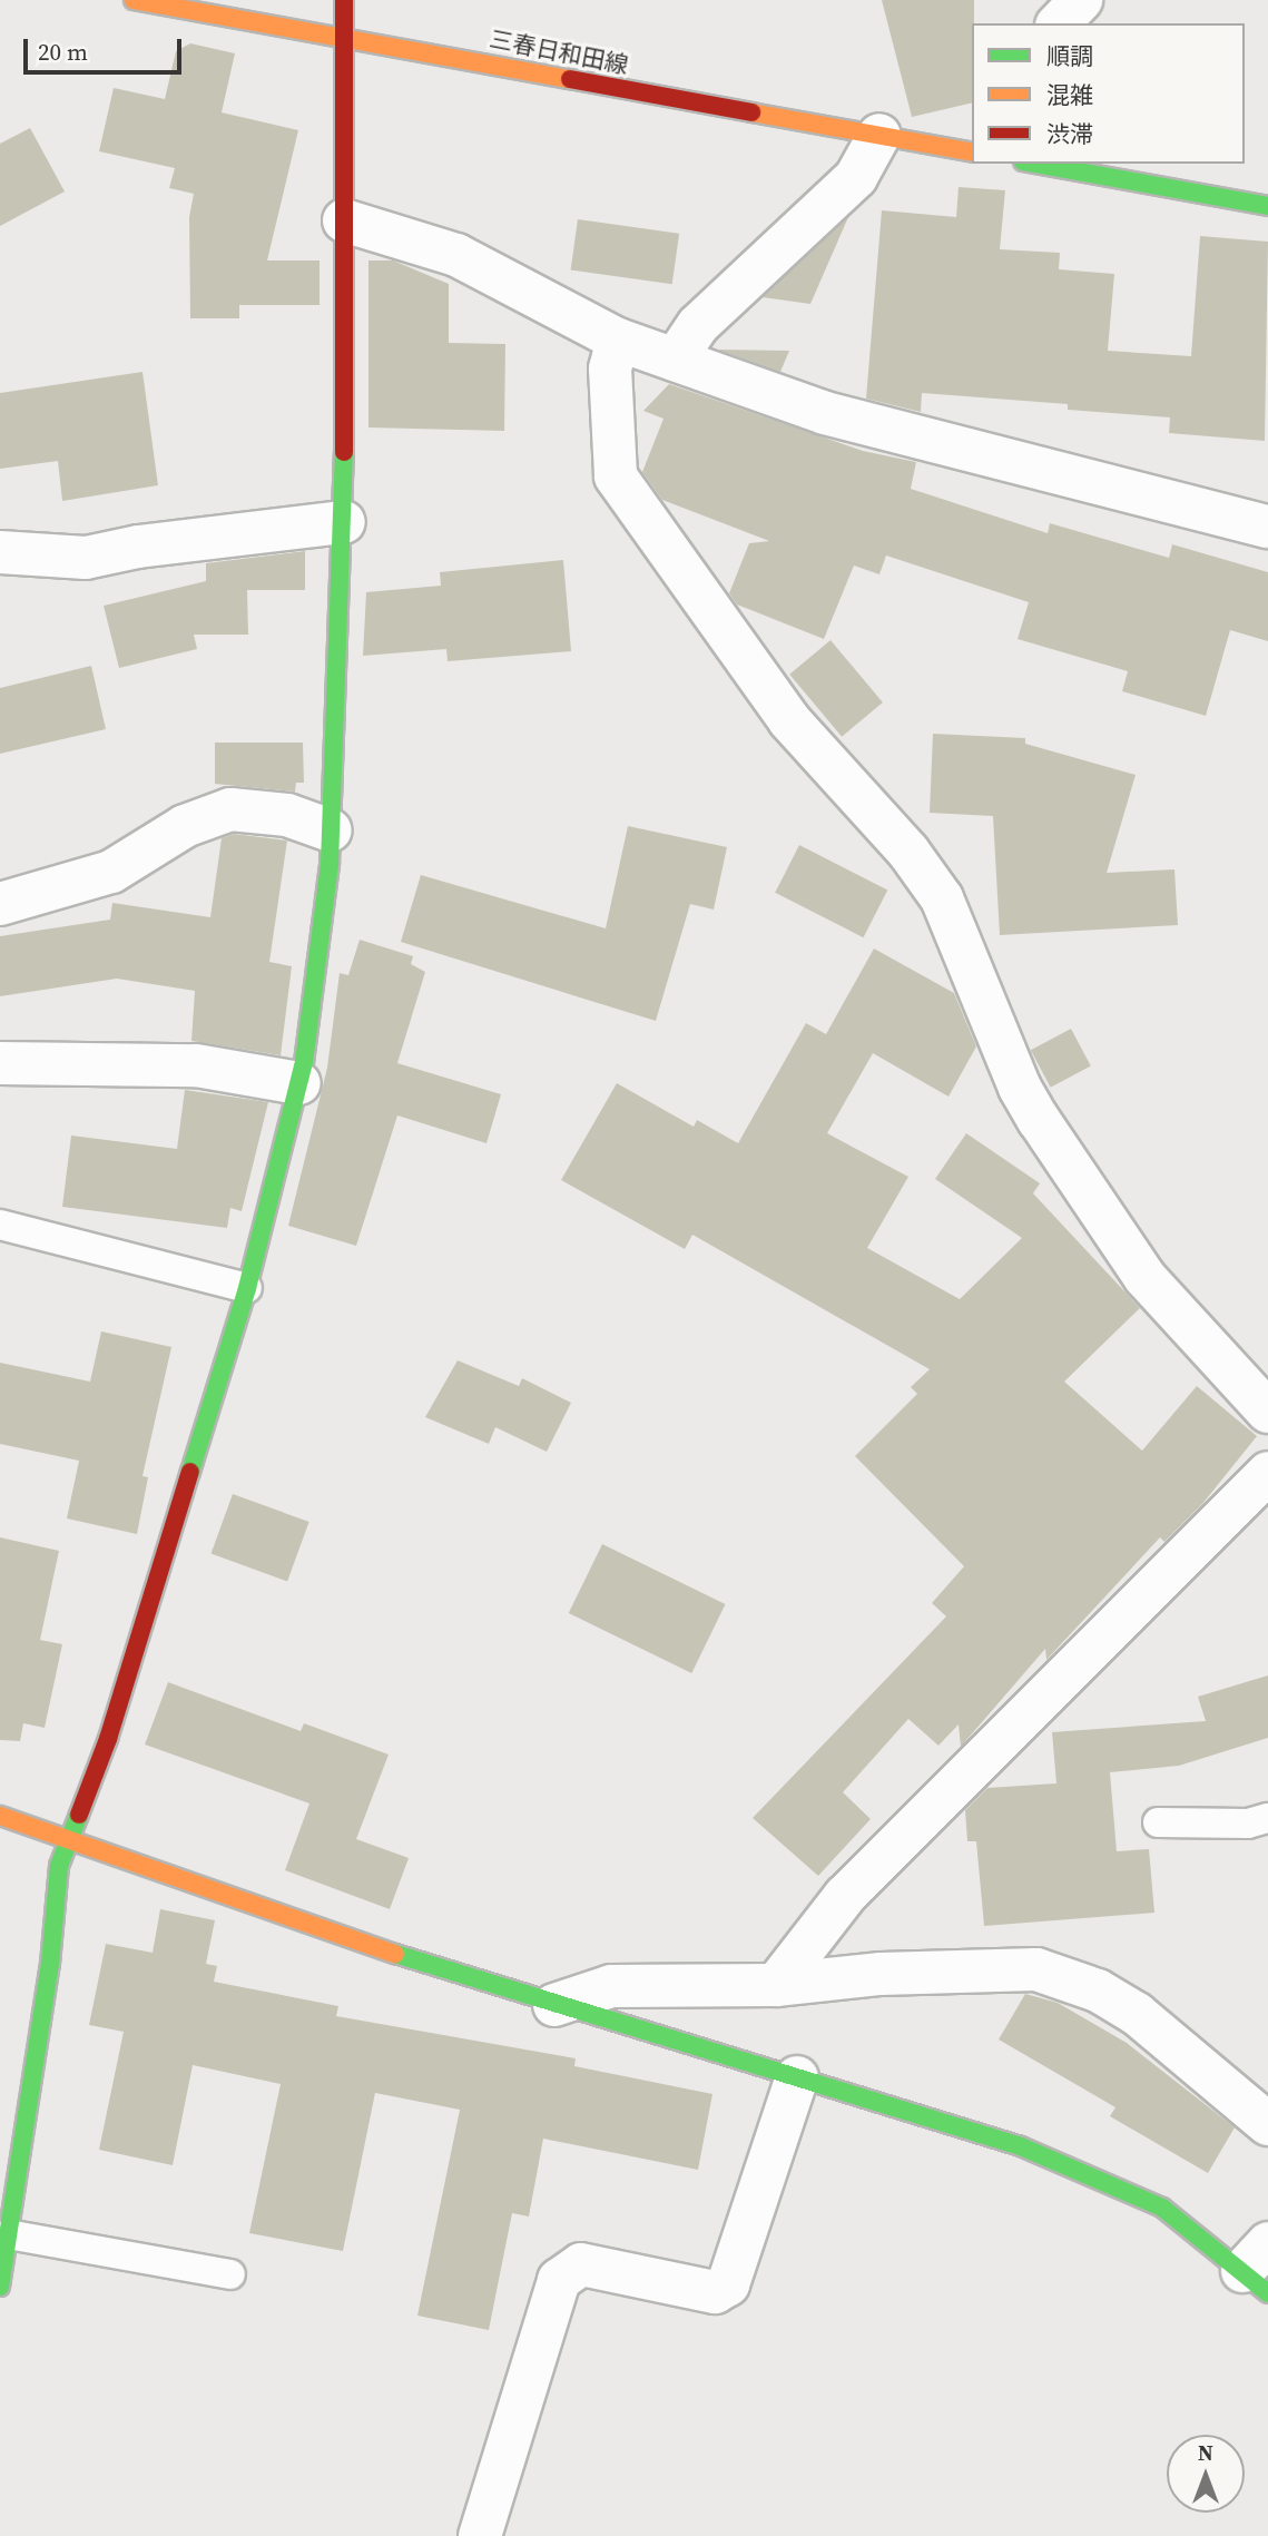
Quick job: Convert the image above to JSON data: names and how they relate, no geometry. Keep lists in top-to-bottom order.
{
  "streets": {
    "street": ["三春日和田線"]
  },
  "legend": ["順調", "混雑", "渋滞"],
  "scale_bar": "20 m",
  "north": "top"
}
